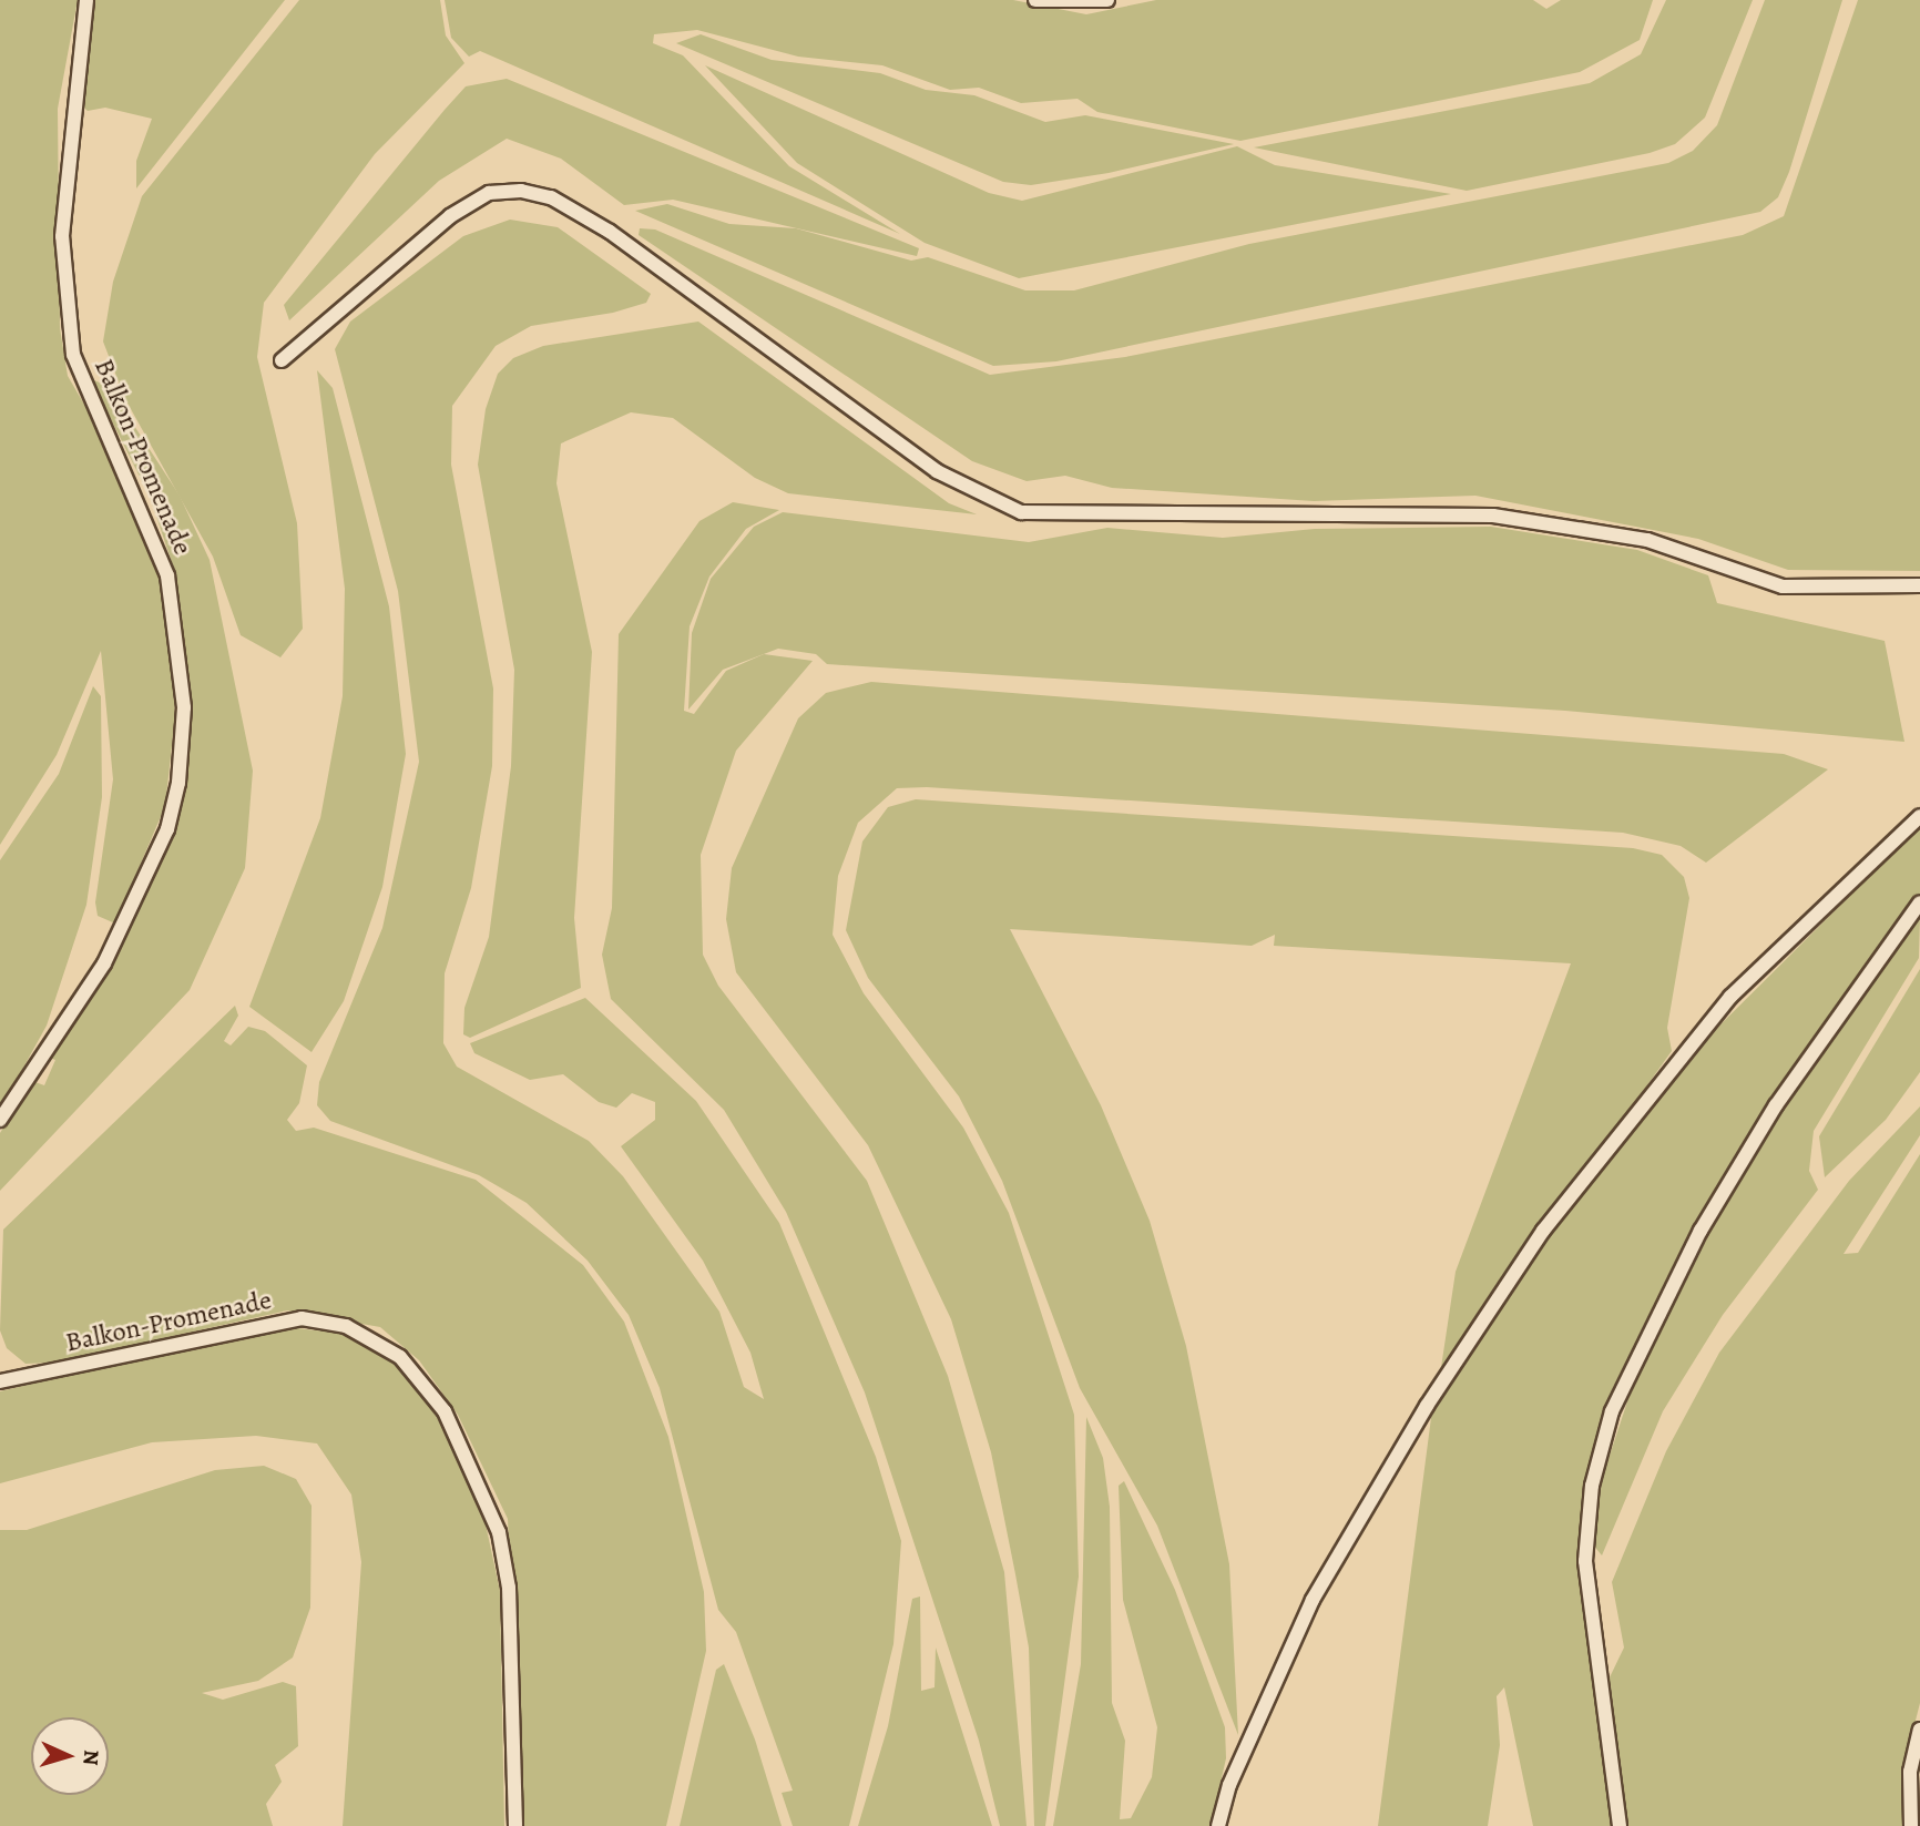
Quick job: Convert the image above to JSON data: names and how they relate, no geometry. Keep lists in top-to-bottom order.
{
  "streets": {
    "lane": ["Balkon-Promenade"]
  },
  "north": "right"
}
